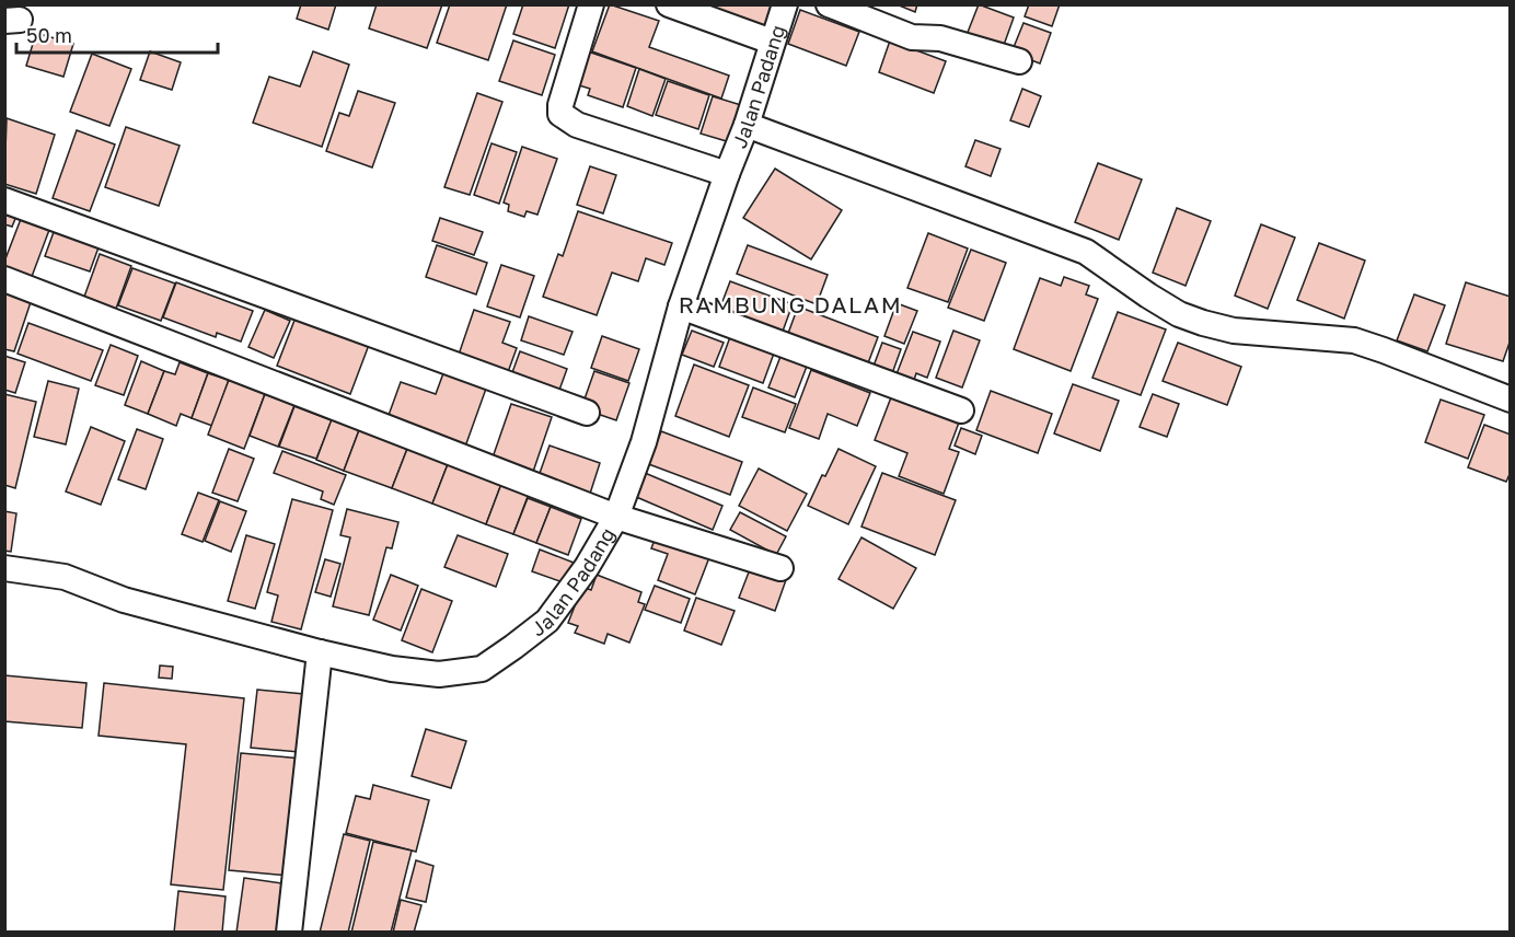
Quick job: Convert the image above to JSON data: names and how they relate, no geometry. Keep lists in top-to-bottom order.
{
  "streets": {
    "street": ["Jalan Padang"]
  },
  "districts": ["RAMBUNG DALAM"],
  "scale_bar": "50 m"
}
